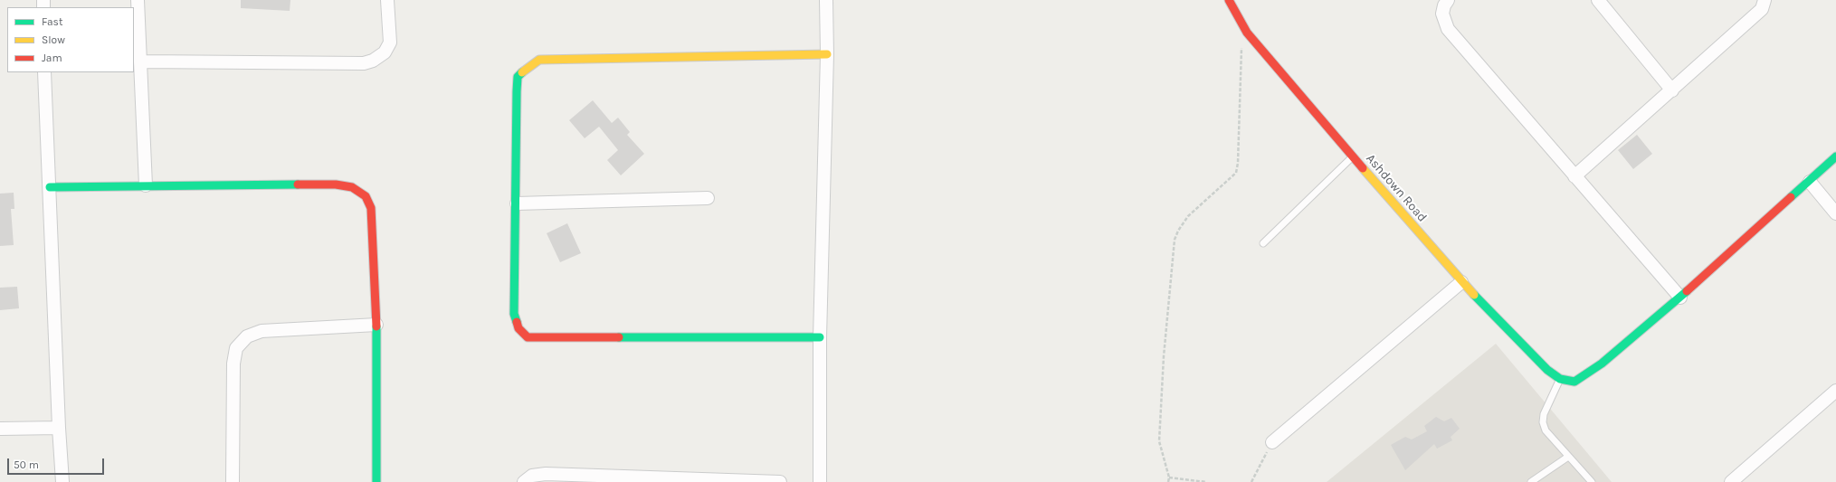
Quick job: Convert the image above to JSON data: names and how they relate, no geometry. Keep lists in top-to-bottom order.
{
  "streets": {
    "street": ["Ashdown Road"]
  },
  "legend": ["Fast", "Slow", "Jam"],
  "scale_bar": "50 m"
}
